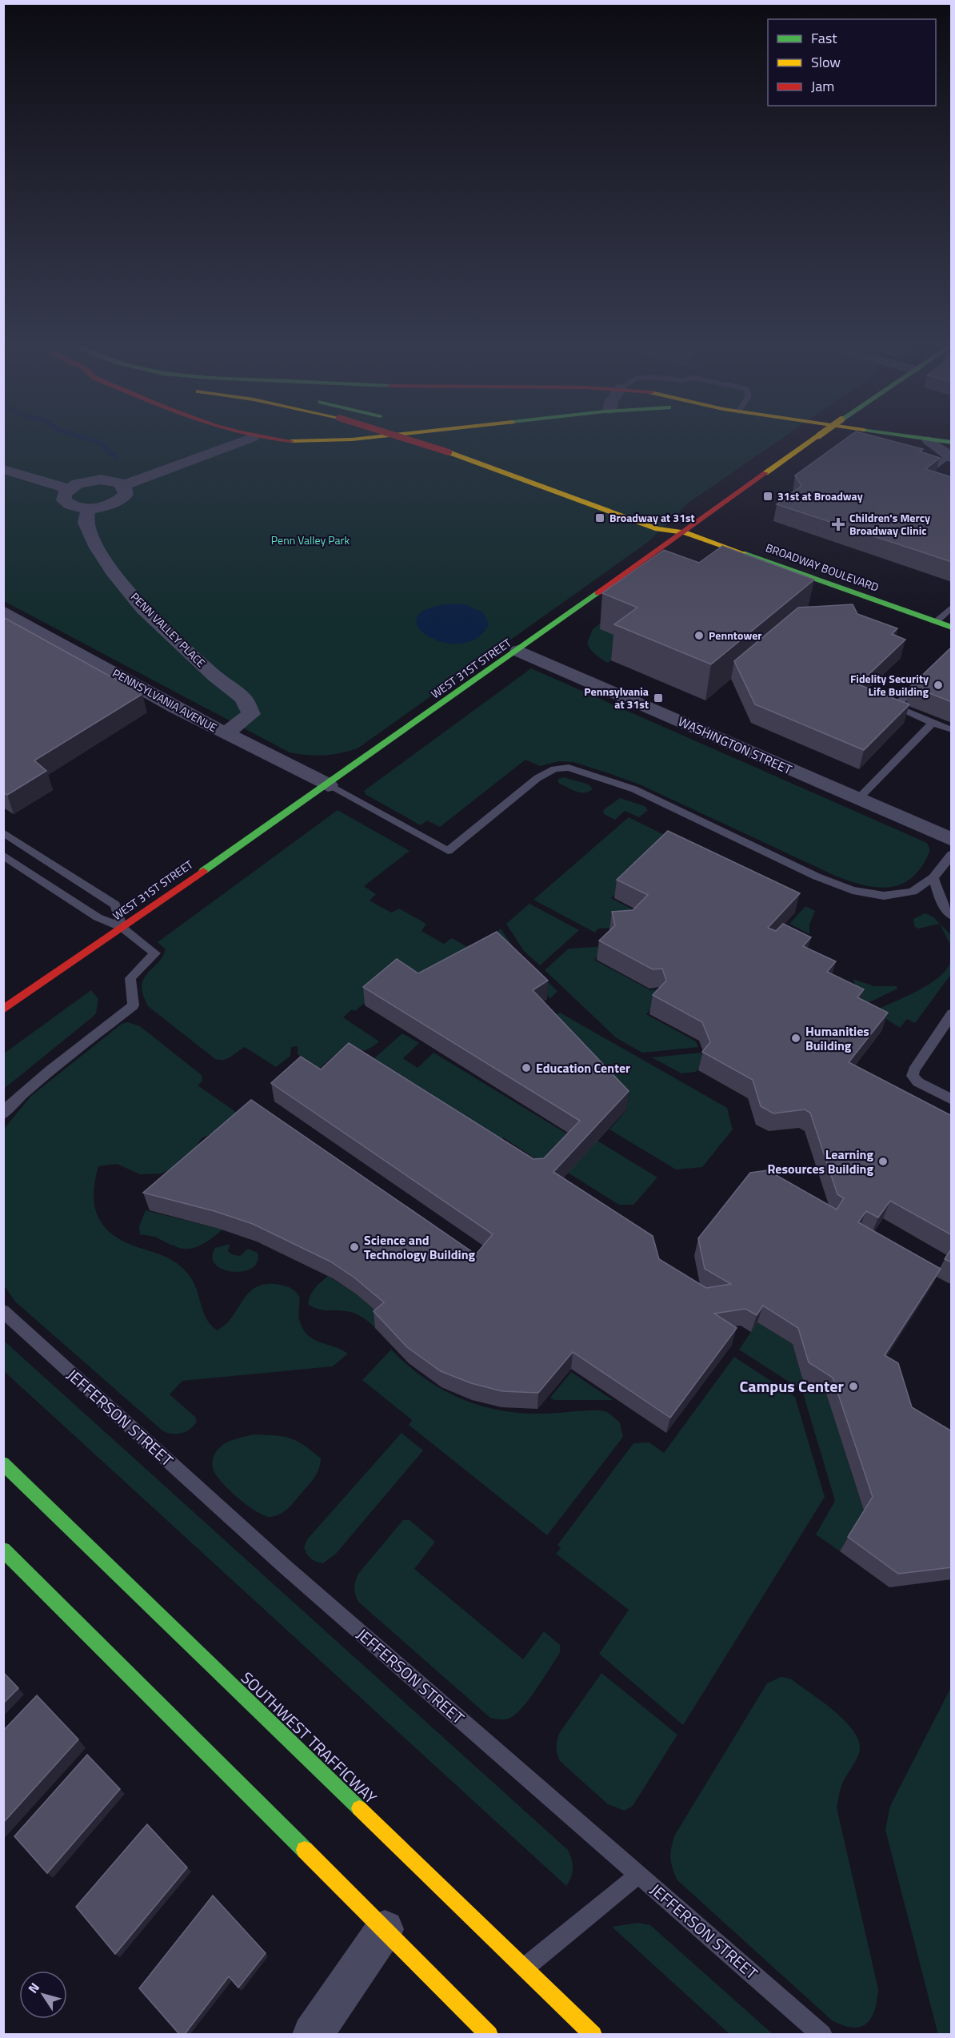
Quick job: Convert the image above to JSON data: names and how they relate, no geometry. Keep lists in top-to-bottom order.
{
  "streets": {
    "main road": ["BROADWAY BOULEVARD", "WEST 31ST STREET", "SOUTHWEST TRAFFICWAY"],
    "street": ["PENN VALLEY PLACE", "PENNSYLVANIA AVENUE", "WASHINGTON STREET"],
    "lane": ["JEFFERSON STREET"]
  },
  "crossings": [
    ["BROADWAY BOULEVARD", "WEST 31ST STREET"],
    ["PENN VALLEY PLACE", "PENNSYLVANIA AVENUE"],
    ["WEST 31ST STREET", "PENNSYLVANIA AVENUE"],
    ["WEST 31ST STREET", "WASHINGTON STREET"]
  ],
  "parks": ["Penn Valley Park"],
  "places": {
    "transit": ["31st at Broadway", "Broadway at 31st", "Pennsylvania at 31st"],
    "health": ["Children's Mercy Broadway Clinic"],
    "other": [
      "Penntower",
      "Fidelity Security Life Building",
      "Humanities Building",
      "Education Center",
      "Learning Resources Building",
      "Science and Technology Building",
      "Campus Center"
    ]
  },
  "legend": ["Fast", "Slow", "Jam"],
  "north": "top left"
}
